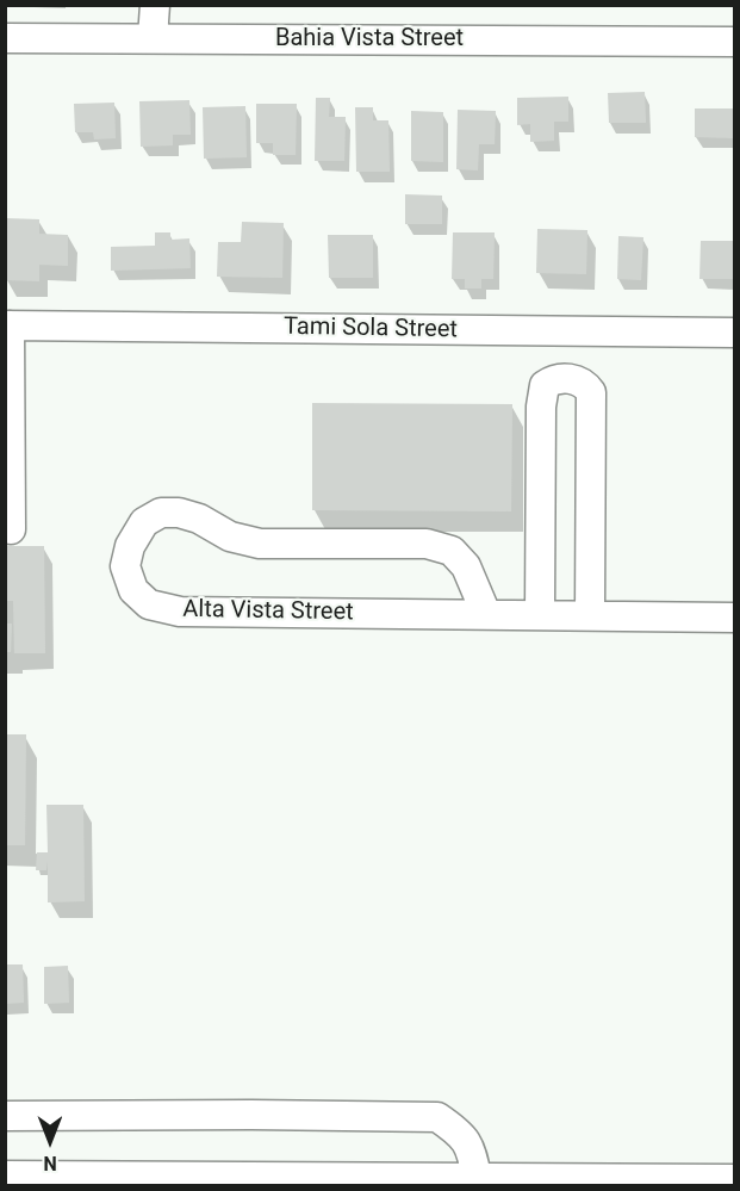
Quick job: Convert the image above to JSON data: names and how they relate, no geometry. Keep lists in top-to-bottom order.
{
  "streets": {
    "street": ["Bahia Vista Street", "Tami Sola Street", "Alta Vista Street"]
  },
  "north": "bottom"
}
